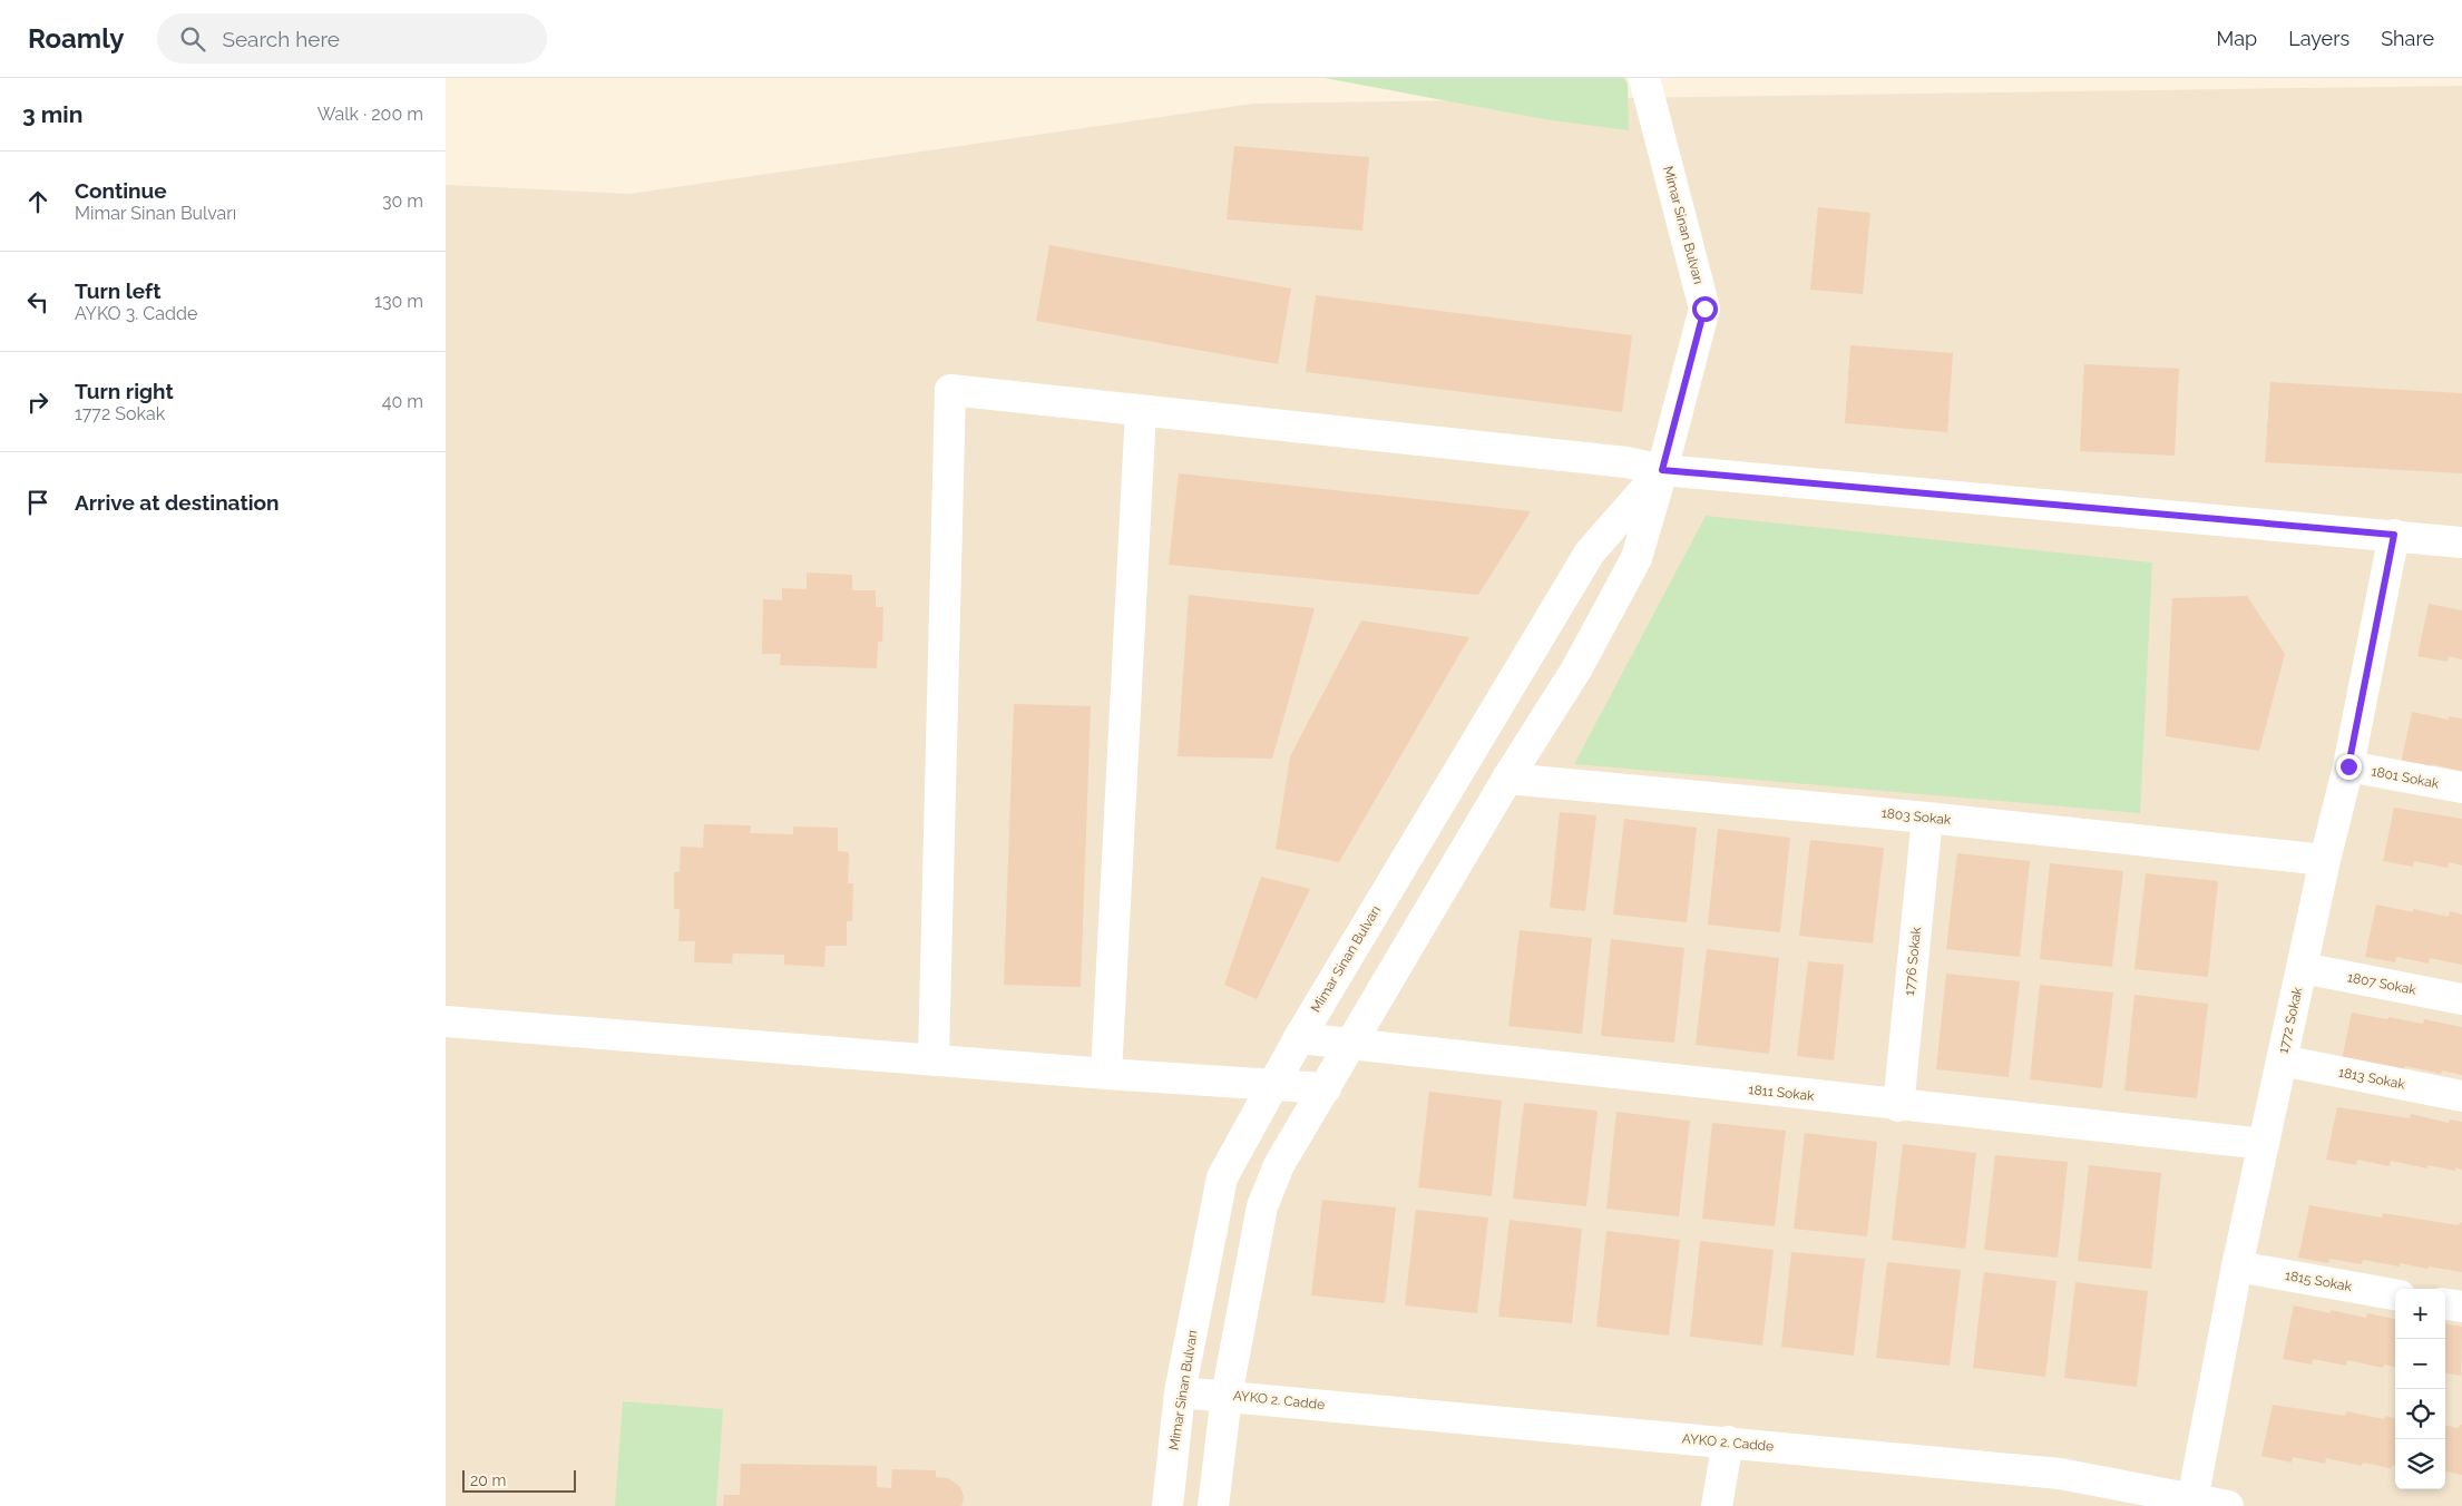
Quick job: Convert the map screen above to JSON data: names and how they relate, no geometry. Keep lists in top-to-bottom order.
{
  "streets": {
    "street": [
      "Mimar Sinan Bulvarı",
      "1801 Sokak",
      "1803 Sokak",
      "1776 Sokak",
      "1807 Sokak",
      "1772 Sokak",
      "1813 Sokak",
      "1811 Sokak",
      "1815 Sokak",
      "AYKO 2. Cadde"
    ]
  },
  "crossings": [
    ["Mimar Sinan Bulvarı", "1803 Sokak"],
    ["Mimar Sinan Bulvarı", "1811 Sokak"],
    ["Mimar Sinan Bulvarı", "AYKO 2. Cadde"],
    ["1801 Sokak", "1772 Sokak"],
    ["1803 Sokak", "1776 Sokak"],
    ["1803 Sokak", "1772 Sokak"],
    ["1776 Sokak", "1811 Sokak"],
    ["1807 Sokak", "1772 Sokak"],
    ["1772 Sokak", "1813 Sokak"],
    ["1772 Sokak", "1811 Sokak"],
    ["1772 Sokak", "1815 Sokak"],
    ["1772 Sokak", "AYKO 2. Cadde"]
  ],
  "scale_bar": "20 m",
  "page": {
    "header": "Roamly",
    "search": "Search here",
    "nav": ["Map", "Layers", "Share"],
    "heading": ["3 min", "Walk · 200 m"],
    "list": [
      ["Continue", "Mimar Sinan Bulvarı", "30 m"],
      ["Turn left", "AYKO 3. Cadde", "130 m"],
      ["Turn right", "1772 Sokak", "40 m"],
      "Arrive at destination"
    ],
    "map_buttons": ["+", "−"],
    "scale": "20 m"
  }
}
